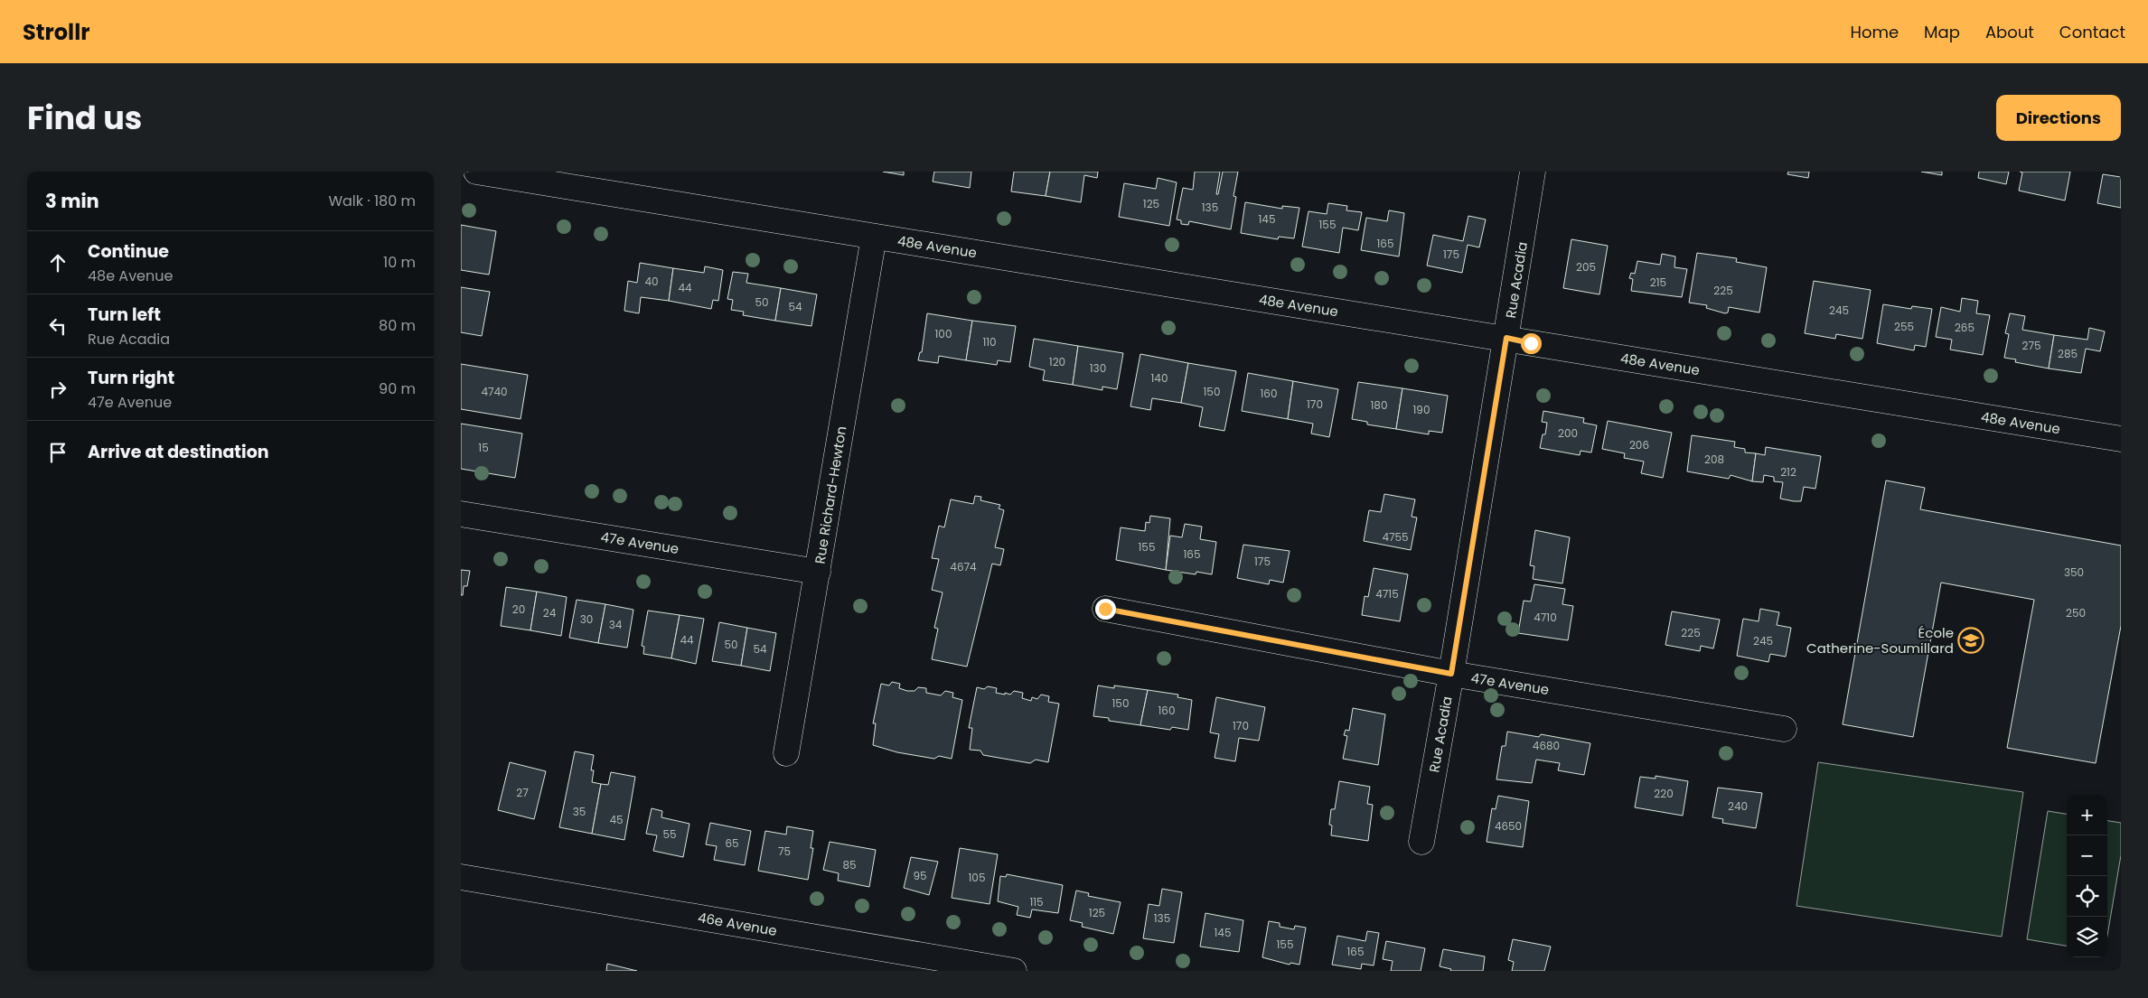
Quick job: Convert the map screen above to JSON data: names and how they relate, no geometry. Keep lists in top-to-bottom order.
{
  "streets": {
    "street": [
      "48e Avenue",
      "Rue Acadia",
      "Rue Richard-Hewton",
      "47e Avenue",
      "46e Avenue"
    ]
  },
  "crossings": [
    ["48e Avenue", "Rue Acadia"],
    ["48e Avenue", "Rue Richard-Hewton"],
    ["Rue Acadia", "47e Avenue"],
    ["Rue Richard-Hewton", "47e Avenue"]
  ],
  "places": {
    "school or university": ["École Catherine-Soumillard"]
  },
  "house_numbers": [
    "125",
    "135",
    "145",
    "155",
    "165",
    "175",
    "205",
    "40",
    "215",
    "44",
    "225",
    "50",
    "54",
    "245",
    "255",
    "265",
    "100",
    "110",
    "275",
    "285",
    "120",
    "130",
    "140",
    "4740",
    "150",
    "160",
    "170",
    "180",
    "190",
    "200",
    "206",
    "15",
    "208",
    "212",
    "4755",
    "155",
    "165",
    "175",
    "4674",
    "350",
    "4715",
    "20",
    "24",
    "250",
    "4710",
    "30",
    "34",
    "225",
    "44",
    "245",
    "50",
    "54",
    "150",
    "160",
    "170",
    "4680",
    "27",
    "220",
    "240",
    "35",
    "45",
    "4650",
    "55",
    "65",
    "75",
    "85",
    "95",
    "105",
    "115",
    "125",
    "135",
    "145",
    "155",
    "165"
  ],
  "page": {
    "header": "Strollr",
    "nav": [
      "Home",
      "Map",
      "About",
      "Contact"
    ],
    "title": "Find us",
    "buttons": "Directions",
    "heading": ["3 min", "Walk · 180 m"],
    "list": [
      ["Continue", "48e Avenue", "10 m"],
      ["Turn left", "Rue Acadia", "80 m"],
      ["Turn right", "47e Avenue", "90 m"],
      "Arrive at destination"
    ],
    "map_buttons": ["+", "−"]
  }
}
